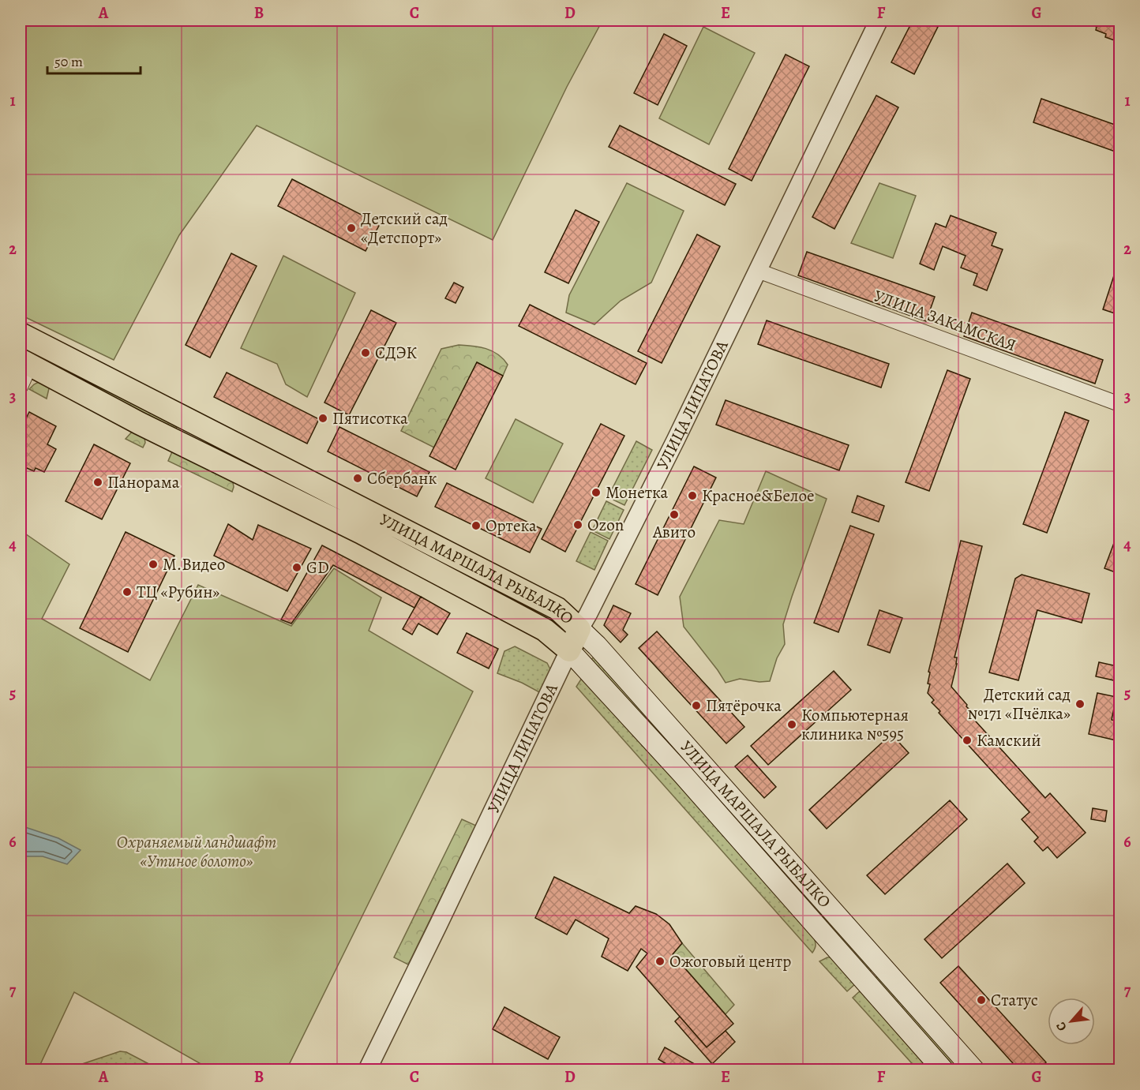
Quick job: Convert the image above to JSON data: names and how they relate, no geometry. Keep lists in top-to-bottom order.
{
  "streets": {
    "main road": ["УЛИЦА ЛИПАТОВА", "УЛИЦА МАРШАЛА РЫБАЛКО"],
    "street": ["УЛИЦА ЗАКАМСКАЯ"]
  },
  "crossings": [
    ["УЛИЦА ЗАКАМСКАЯ", "УЛИЦА ЛИПАТОВА"],
    ["УЛИЦА ЛИПАТОВА", "УЛИЦА МАРШАЛА РЫБАЛКО"]
  ],
  "parks": ["Охраняемый ландшафт «Утиное болото»"],
  "places": [
    "Детский сад «Детспорт»",
    "СДЭК",
    "Пятисотка",
    "Сбербанк",
    "Панорама",
    "Монетка",
    "Красное&Белое",
    "Авито",
    "Ozon",
    "Ортека",
    "М.Видео",
    "GD",
    "ТЦ «Рубин»",
    "Детский сад №171 «Пчёлка»",
    "Пятёрочка",
    "Компьютерная клиника №595",
    "Камский",
    "Ожоговый центр",
    "Статус"
  ],
  "scale_bar": "50 m",
  "north": "bottom left",
  "grid": {
    "columns": [
      "A",
      "B",
      "C",
      "D",
      "E",
      "F",
      "G"
    ],
    "rows": [
      "1",
      "2",
      "3",
      "4",
      "5",
      "6",
      "7"
    ]
  }
}
